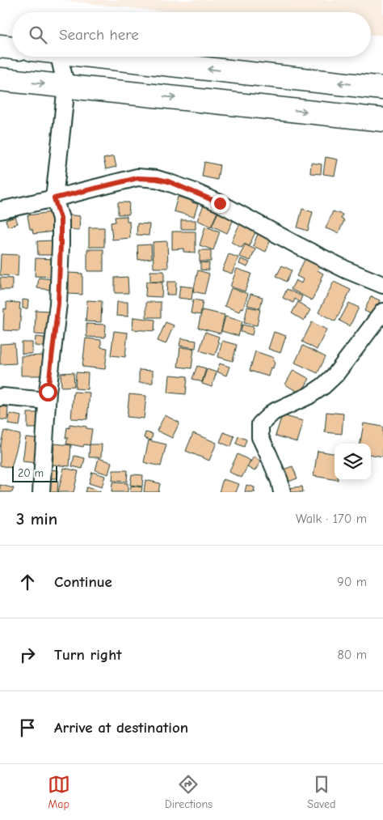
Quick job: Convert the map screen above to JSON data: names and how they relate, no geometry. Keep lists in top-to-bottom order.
{
  "scale_bar": "20 m",
  "page": {
    "search": "Search here",
    "scale": "20 m",
    "heading": ["3 min", "Walk · 170 m"],
    "list": [
      ["Continue", "90 m"],
      ["Turn right", "80 m"],
      "Arrive at destination"
    ],
    "nav": ["Map", "Directions", "Saved"]
  }
}
